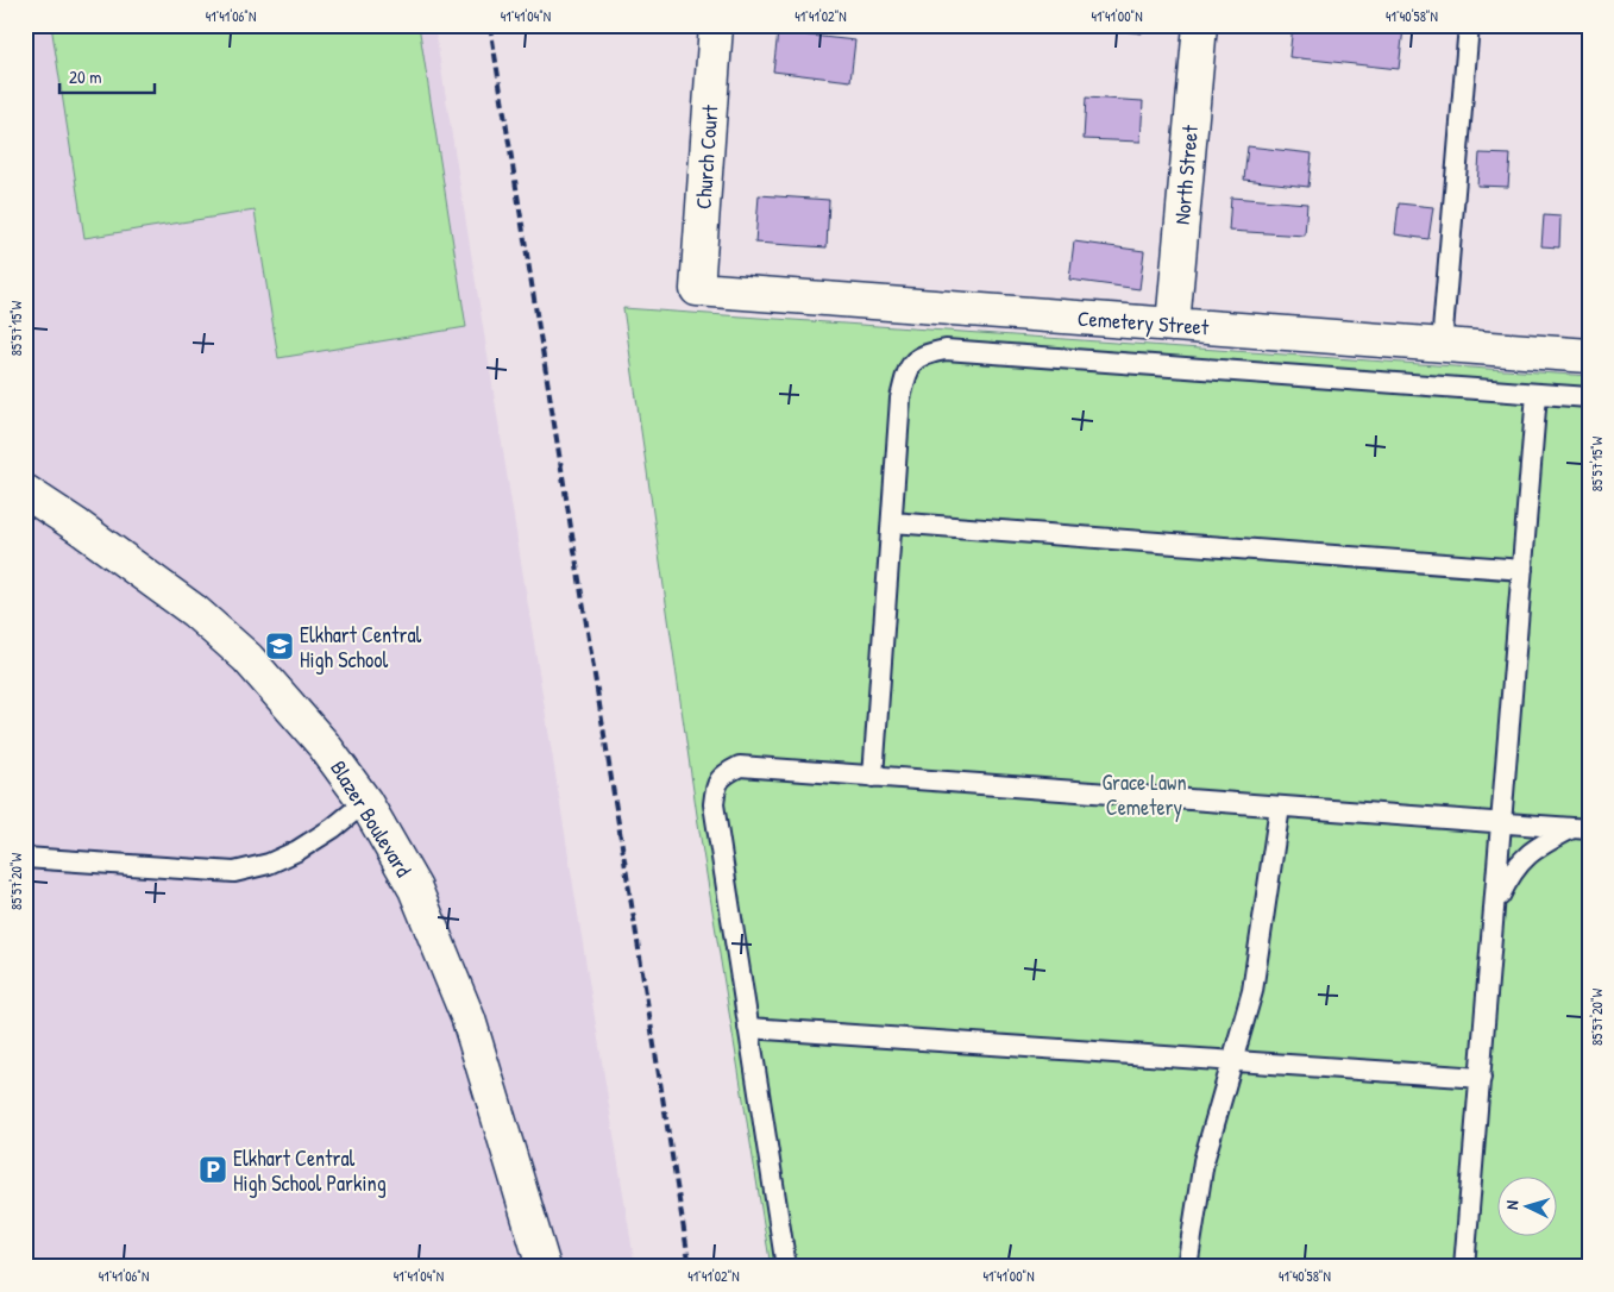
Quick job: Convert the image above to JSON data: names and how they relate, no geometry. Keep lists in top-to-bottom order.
{
  "streets": {
    "street": [
      "Church Court",
      "North Street",
      "Cemetery Street",
      "Blazer Boulevard"
    ]
  },
  "crossings": [
    ["Church Court", "Cemetery Street"],
    ["North Street", "Cemetery Street"]
  ],
  "parks": ["Grace Lawn Cemetery"],
  "places": {
    "school or university": ["Elkhart Central High School"],
    "parking": ["Elkhart Central High School Parking"]
  },
  "scale_bar": "20 m",
  "north": "left",
  "coordinates": [
    "41°41'06\"N",
    "41°41'04\"N",
    "41°41'02\"N",
    "41°41'00\"N",
    "41°40'58\"N",
    "85°57'15\"W",
    "85°57'20\"W"
  ]
}
